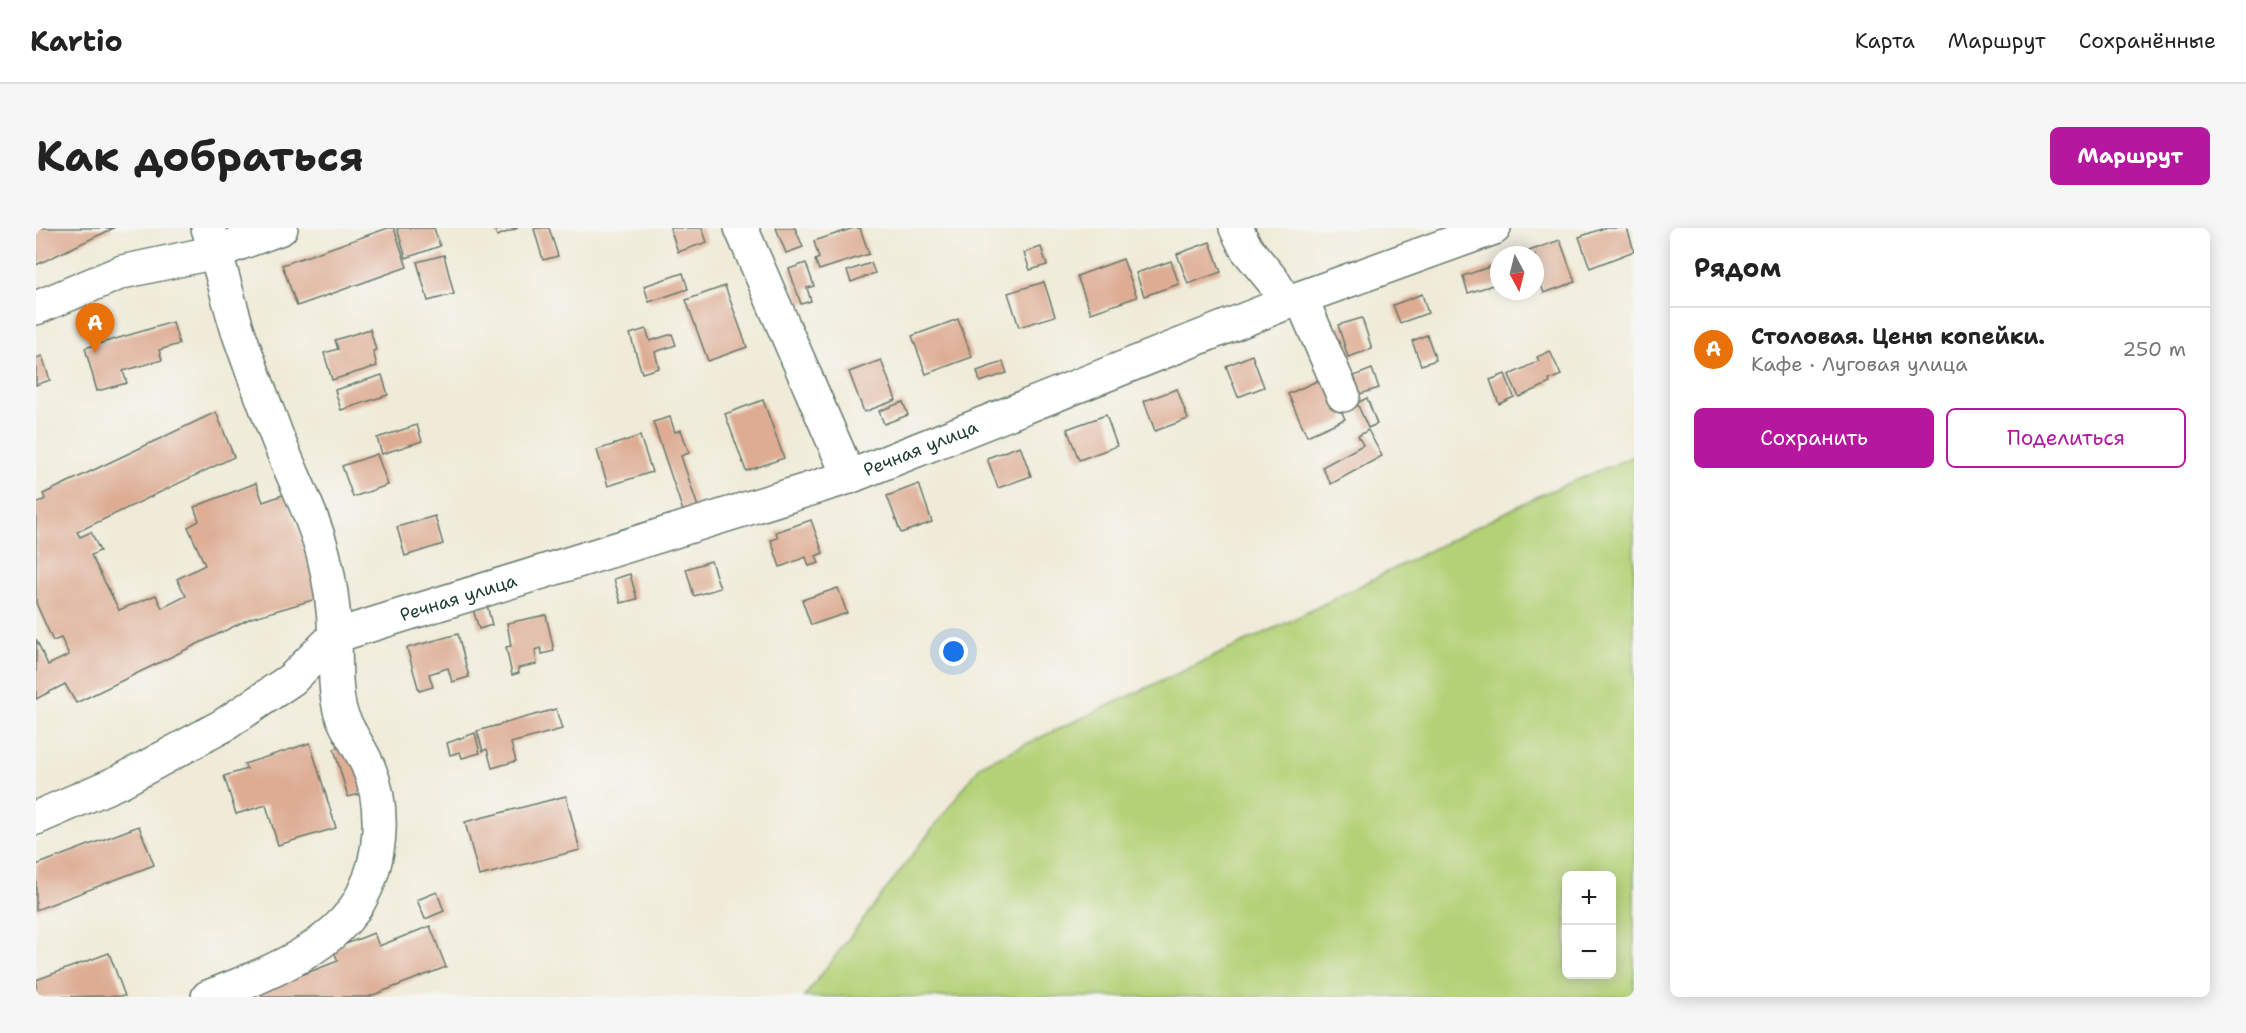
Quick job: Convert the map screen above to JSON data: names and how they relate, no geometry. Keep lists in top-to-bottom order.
{
  "streets": {
    "street": ["Речная улица"]
  },
  "north": "bottom",
  "page": {
    "header": "Kartio",
    "nav": ["Карта", "Маршрут", "Сохранённые"],
    "buttons": [
      "Маршрут",
      ["Сохранить", "Поделиться"]
    ],
    "title": "Как добраться",
    "heading": "Рядом",
    "pins": "A",
    "list": [
      {
        "mark": "A",
        "name": "Столовая. Цены копейки.",
        "note": "Кафе · Луговая улица",
        "value": "250 m"
      }
    ],
    "map_buttons": ["+", "−"]
  }
}
